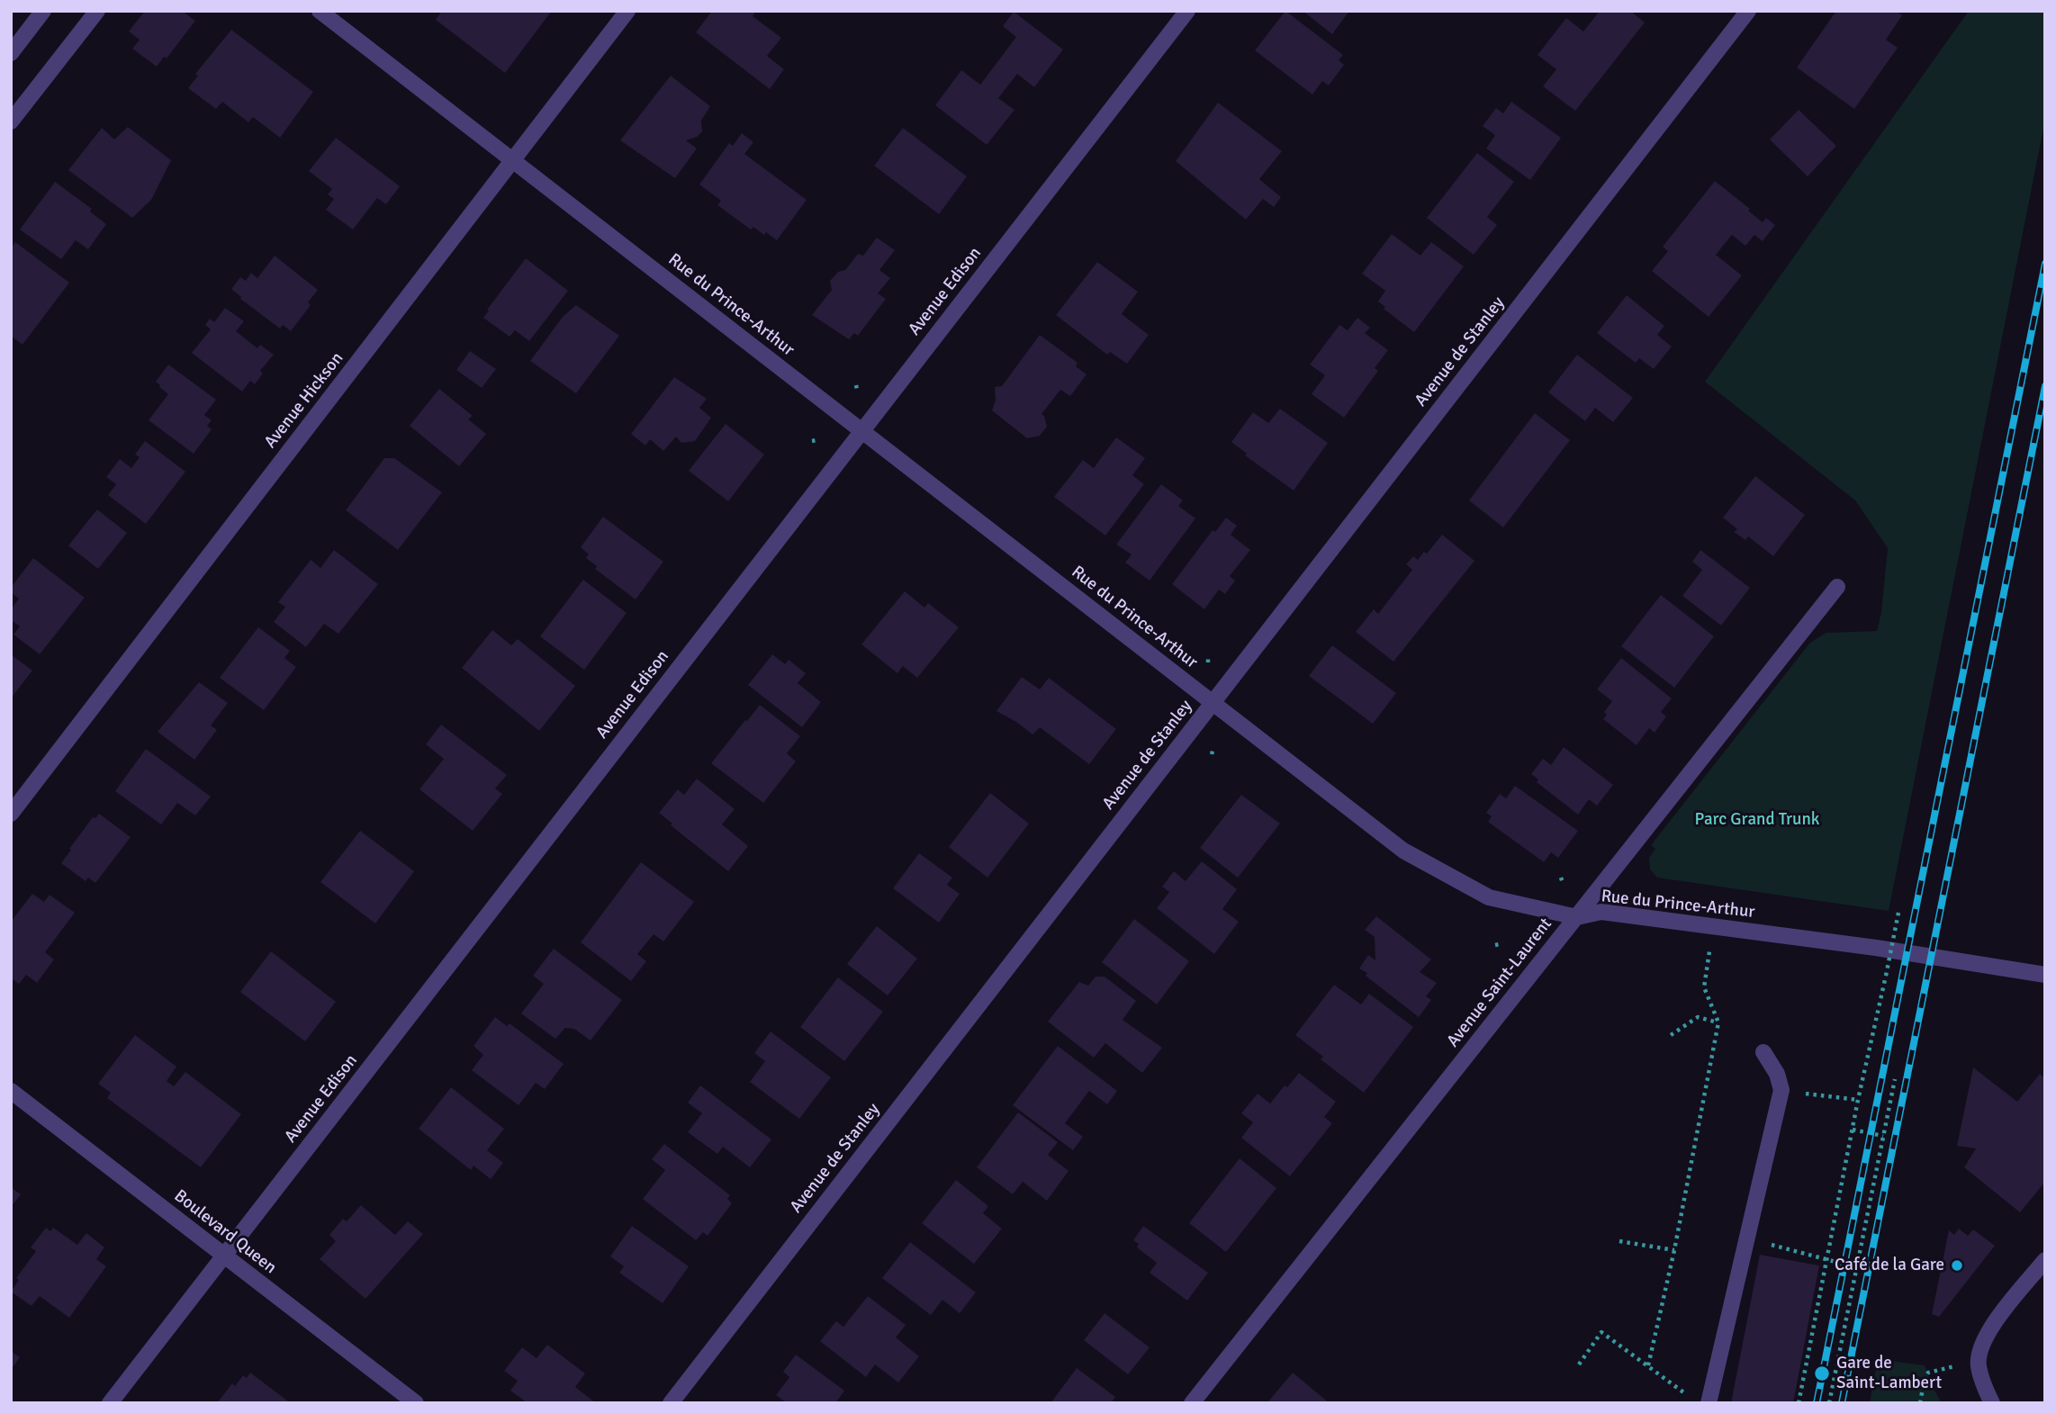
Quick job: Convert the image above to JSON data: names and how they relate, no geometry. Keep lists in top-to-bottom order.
{
  "streets": {
    "street": [
      "Avenue Edison",
      "Rue du Prince-Arthur",
      "Avenue de Stanley",
      "Avenue Hickson",
      "Avenue Saint-Laurent",
      "Boulevard Queen"
    ]
  },
  "crossings": [
    ["Avenue Edison", "Rue du Prince-Arthur"],
    ["Avenue Edison", "Boulevard Queen"],
    ["Rue du Prince-Arthur", "Avenue de Stanley"],
    ["Rue du Prince-Arthur", "Avenue Hickson"],
    ["Rue du Prince-Arthur", "Avenue Saint-Laurent"]
  ],
  "parks": ["Parc Grand Trunk"],
  "places": ["Café de la Gare", "Gare de Saint-Lambert"]
}
